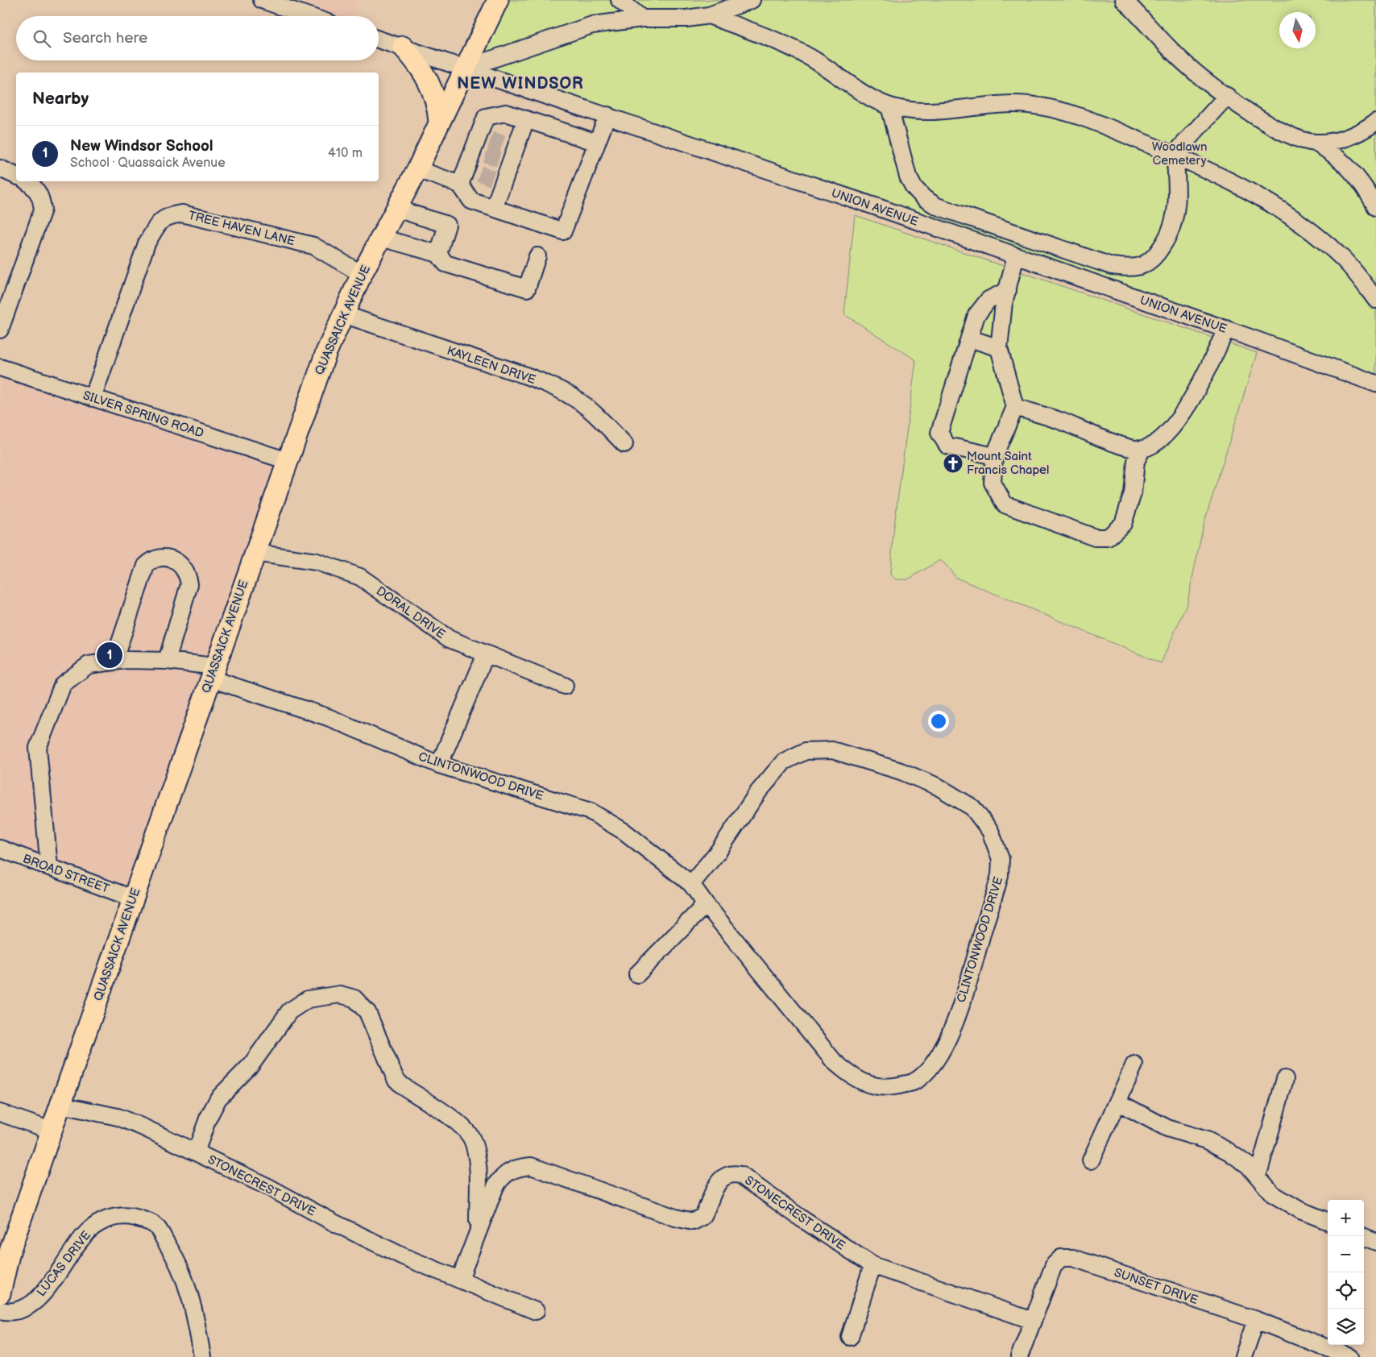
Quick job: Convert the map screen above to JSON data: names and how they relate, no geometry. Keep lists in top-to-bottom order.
{
  "streets": {
    "main road": ["QUASSAICK AVENUE"],
    "street": [
      "UNION AVENUE",
      "TREE HAVEN LANE",
      "KAYLEEN DRIVE",
      "SILVER SPRING ROAD",
      "DORAL DRIVE",
      "CLINTONWOOD DRIVE",
      "BROAD STREET",
      "STONECREST DRIVE",
      "LUCAS DRIVE",
      "SUNSET DRIVE"
    ]
  },
  "crossings": [
    ["UNION AVENUE", "QUASSAICK AVENUE"],
    ["TREE HAVEN LANE", "QUASSAICK AVENUE"],
    ["TREE HAVEN LANE", "SILVER SPRING ROAD"],
    ["QUASSAICK AVENUE", "KAYLEEN DRIVE"],
    ["QUASSAICK AVENUE", "SILVER SPRING ROAD"],
    ["QUASSAICK AVENUE", "DORAL DRIVE"],
    ["QUASSAICK AVENUE", "CLINTONWOOD DRIVE"],
    ["QUASSAICK AVENUE", "BROAD STREET"],
    ["QUASSAICK AVENUE", "STONECREST DRIVE"],
    ["CLINTONWOOD DRIVE", "BROAD STREET"],
    ["STONECREST DRIVE", "SUNSET DRIVE"]
  ],
  "districts": ["NEW WINDSOR"],
  "parks": ["Woodlawn Cemetery"],
  "places": {
    "church": ["Mount Saint Francis Chapel"]
  },
  "north": "bottom",
  "page": {
    "search": "Search here",
    "heading": "Nearby",
    "list": [
      {
        "mark": "1",
        "name": "New Windsor School",
        "note": "School · Quassaick Avenue",
        "value": "410 m"
      }
    ],
    "pins": "1",
    "map_buttons": ["+", "−"]
  }
}
